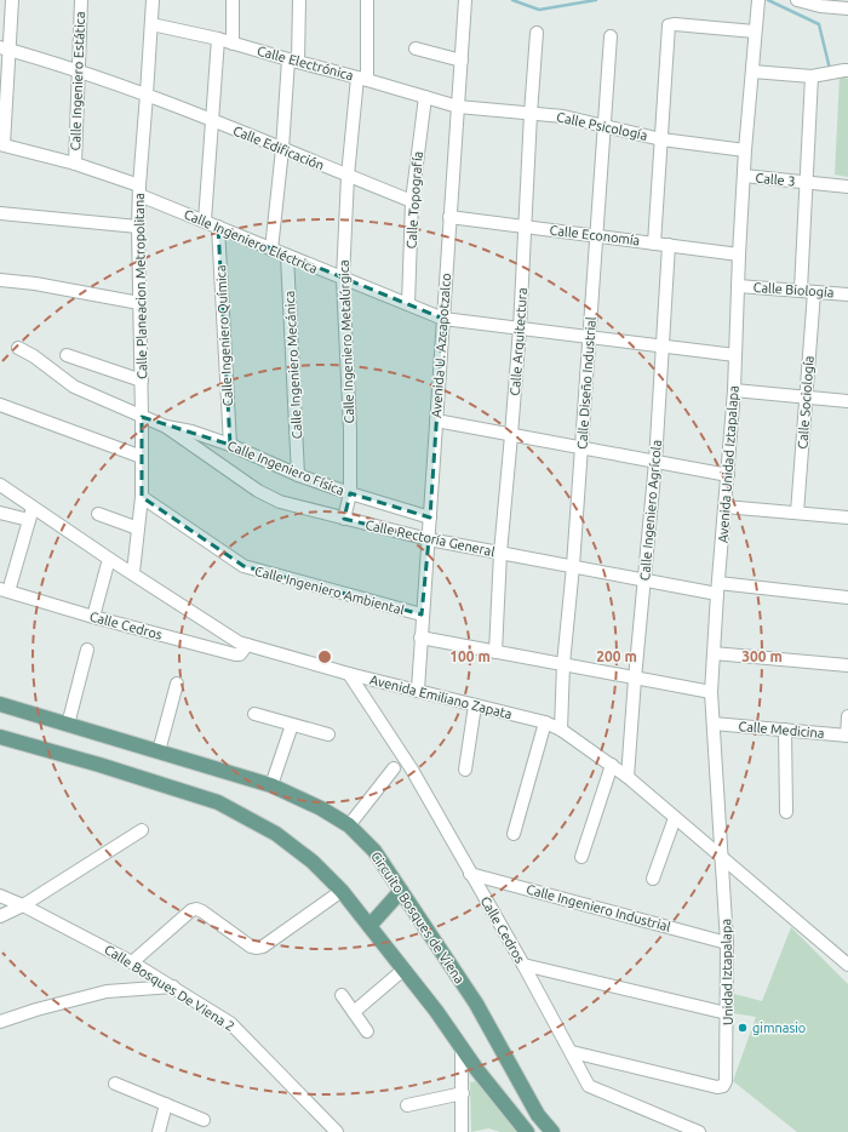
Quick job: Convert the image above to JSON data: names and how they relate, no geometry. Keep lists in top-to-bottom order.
{
  "streets": {
    "main road": ["Circuito Bosques de Viena"],
    "street": [
      "Calle Electrónica",
      "Calle Ingeniero Estática",
      "Calle Psicología",
      "Calle Edificación",
      "Calle 3",
      "Calle Topografía",
      "Calle Economía",
      "Calle Ingeniero Eléctrica",
      "Calle Planeacion Metropolitana",
      "Calle Biología",
      "Calle Ingeniero Química",
      "Calle Ingeniero Metalúrgica",
      "Calle Arquitectura",
      "Avenida U. Azcapotzalco",
      "Calle Ingeniero Mecánica",
      "Calle Diseño Industrial",
      "Calle Sociología",
      "Avenida Unidad Iztapalapa",
      "Calle Ingeniero Física",
      "Calle Ingeniero Agrícola",
      "Calle Rectoría General",
      "Calle Ingeniero Ambiental",
      "Calle Cedros",
      "Avenida Emiliano Zapata",
      "Calle Medicina",
      "Calle Ingeniero Industrial",
      "Unidad Iztapalapa",
      "Calle Bosques De Viena 2"
    ]
  },
  "crossings": [
    ["Calle Electrónica", "Calle Psicología"],
    ["Calle Electrónica", "Calle Topografía"],
    ["Calle Electrónica", "Calle Planeacion Metropolitana"],
    ["Calle Electrónica", "Calle Ingeniero Metalúrgica"],
    ["Calle Electrónica", "Avenida U. Azcapotzalco"],
    ["Calle Ingeniero Estática", "Calle Edificación"],
    ["Calle Ingeniero Estática", "Calle Ingeniero Eléctrica"],
    ["Calle Psicología", "Calle Arquitectura"],
    ["Calle Psicología", "Avenida U. Azcapotzalco"],
    ["Calle Psicología", "Calle Diseño Industrial"],
    ["Calle Psicología", "Avenida Unidad Iztapalapa"],
    ["Calle Edificación", "Calle Topografía"],
    ["Calle Edificación", "Calle Planeacion Metropolitana"],
    ["Calle Edificación", "Calle Ingeniero Metalúrgica"],
    ["Calle 3", "Avenida Unidad Iztapalapa"],
    ["Calle Topografía", "Calle Ingeniero Eléctrica"],
    ["Calle Economía", "Calle Arquitectura"],
    ["Calle Economía", "Avenida U. Azcapotzalco"],
    ["Calle Economía", "Calle Diseño Industrial"],
    ["Calle Economía", "Avenida Unidad Iztapalapa"],
    ["Calle Economía", "Calle Ingeniero Agrícola"],
    ["Calle Ingeniero Eléctrica", "Calle Planeacion Metropolitana"],
    ["Calle Ingeniero Eléctrica", "Calle Ingeniero Química"],
    ["Calle Ingeniero Eléctrica", "Calle Ingeniero Metalúrgica"],
    ["Calle Ingeniero Eléctrica", "Calle Arquitectura"],
    ["Calle Ingeniero Eléctrica", "Avenida U. Azcapotzalco"],
    ["Calle Ingeniero Eléctrica", "Calle Ingeniero Mecánica"],
    ["Calle Ingeniero Eléctrica", "Calle Diseño Industrial"],
    ["Calle Ingeniero Eléctrica", "Avenida Unidad Iztapalapa"],
    ["Calle Ingeniero Eléctrica", "Calle Ingeniero Agrícola"],
    ["Calle Planeacion Metropolitana", "Calle Ingeniero Física"],
    ["Calle Planeacion Metropolitana", "Calle Ingeniero Ambiental"],
    ["Calle Planeacion Metropolitana", "Avenida Emiliano Zapata"],
    ["Calle Biología", "Calle Sociología"],
    ["Calle Biología", "Avenida Unidad Iztapalapa"],
    ["Calle Ingeniero Química", "Calle Ingeniero Física"],
    ["Calle Ingeniero Metalúrgica", "Calle Ingeniero Física"],
    ["Calle Ingeniero Metalúrgica", "Calle Rectoría General"],
    ["Calle Arquitectura", "Calle Rectoría General"],
    ["Avenida U. Azcapotzalco", "Calle Ingeniero Física"],
    ["Avenida U. Azcapotzalco", "Calle Rectoría General"],
    ["Avenida U. Azcapotzalco", "Calle Ingeniero Ambiental"],
    ["Avenida U. Azcapotzalco", "Avenida Emiliano Zapata"],
    ["Calle Ingeniero Mecánica", "Calle Ingeniero Física"],
    ["Calle Diseño Industrial", "Calle Rectoría General"],
    ["Calle Diseño Industrial", "Avenida Emiliano Zapata"],
    ["Avenida Unidad Iztapalapa", "Calle Rectoría General"],
    ["Avenida Unidad Iztapalapa", "Avenida Emiliano Zapata"],
    ["Avenida Unidad Iztapalapa", "Calle Medicina"],
    ["Avenida Unidad Iztapalapa", "Unidad Iztapalapa"],
    ["Calle Ingeniero Física", "Calle Rectoría General"],
    ["Calle Ingeniero Agrícola", "Calle Rectoría General"],
    ["Calle Ingeniero Agrícola", "Avenida Emiliano Zapata"],
    ["Calle Cedros", "Avenida Emiliano Zapata"],
    ["Calle Cedros", "Calle Ingeniero Industrial"],
    ["Calle Cedros", "Unidad Iztapalapa"],
    ["Avenida Emiliano Zapata", "Unidad Iztapalapa"],
    ["Calle Ingeniero Industrial", "Unidad Iztapalapa"]
  ],
  "places": ["gimnasio"],
  "rings": ["100 m", "200 m", "300 m"]
}
